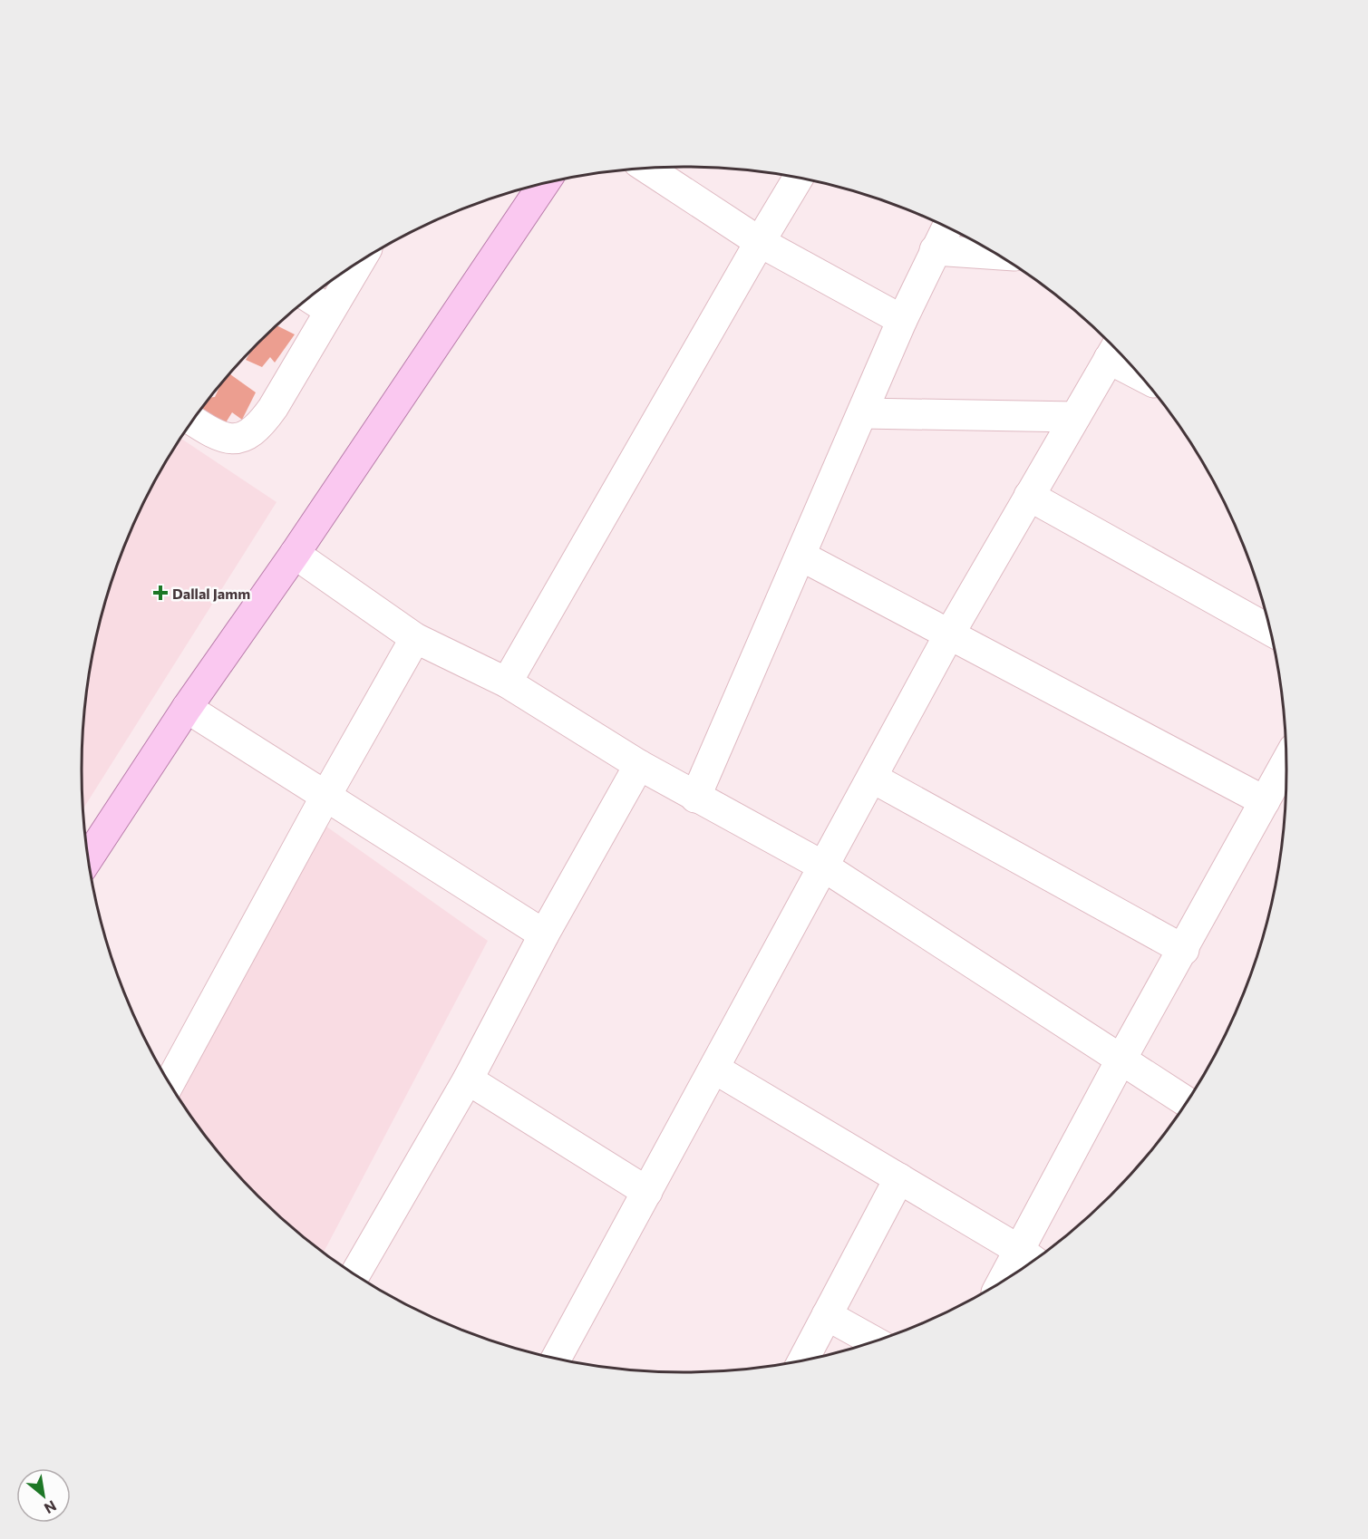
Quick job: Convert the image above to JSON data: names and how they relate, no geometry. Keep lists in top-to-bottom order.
{
  "places": {
    "health": ["Dallal Jamm"]
  },
  "north": "bottom right"
}
